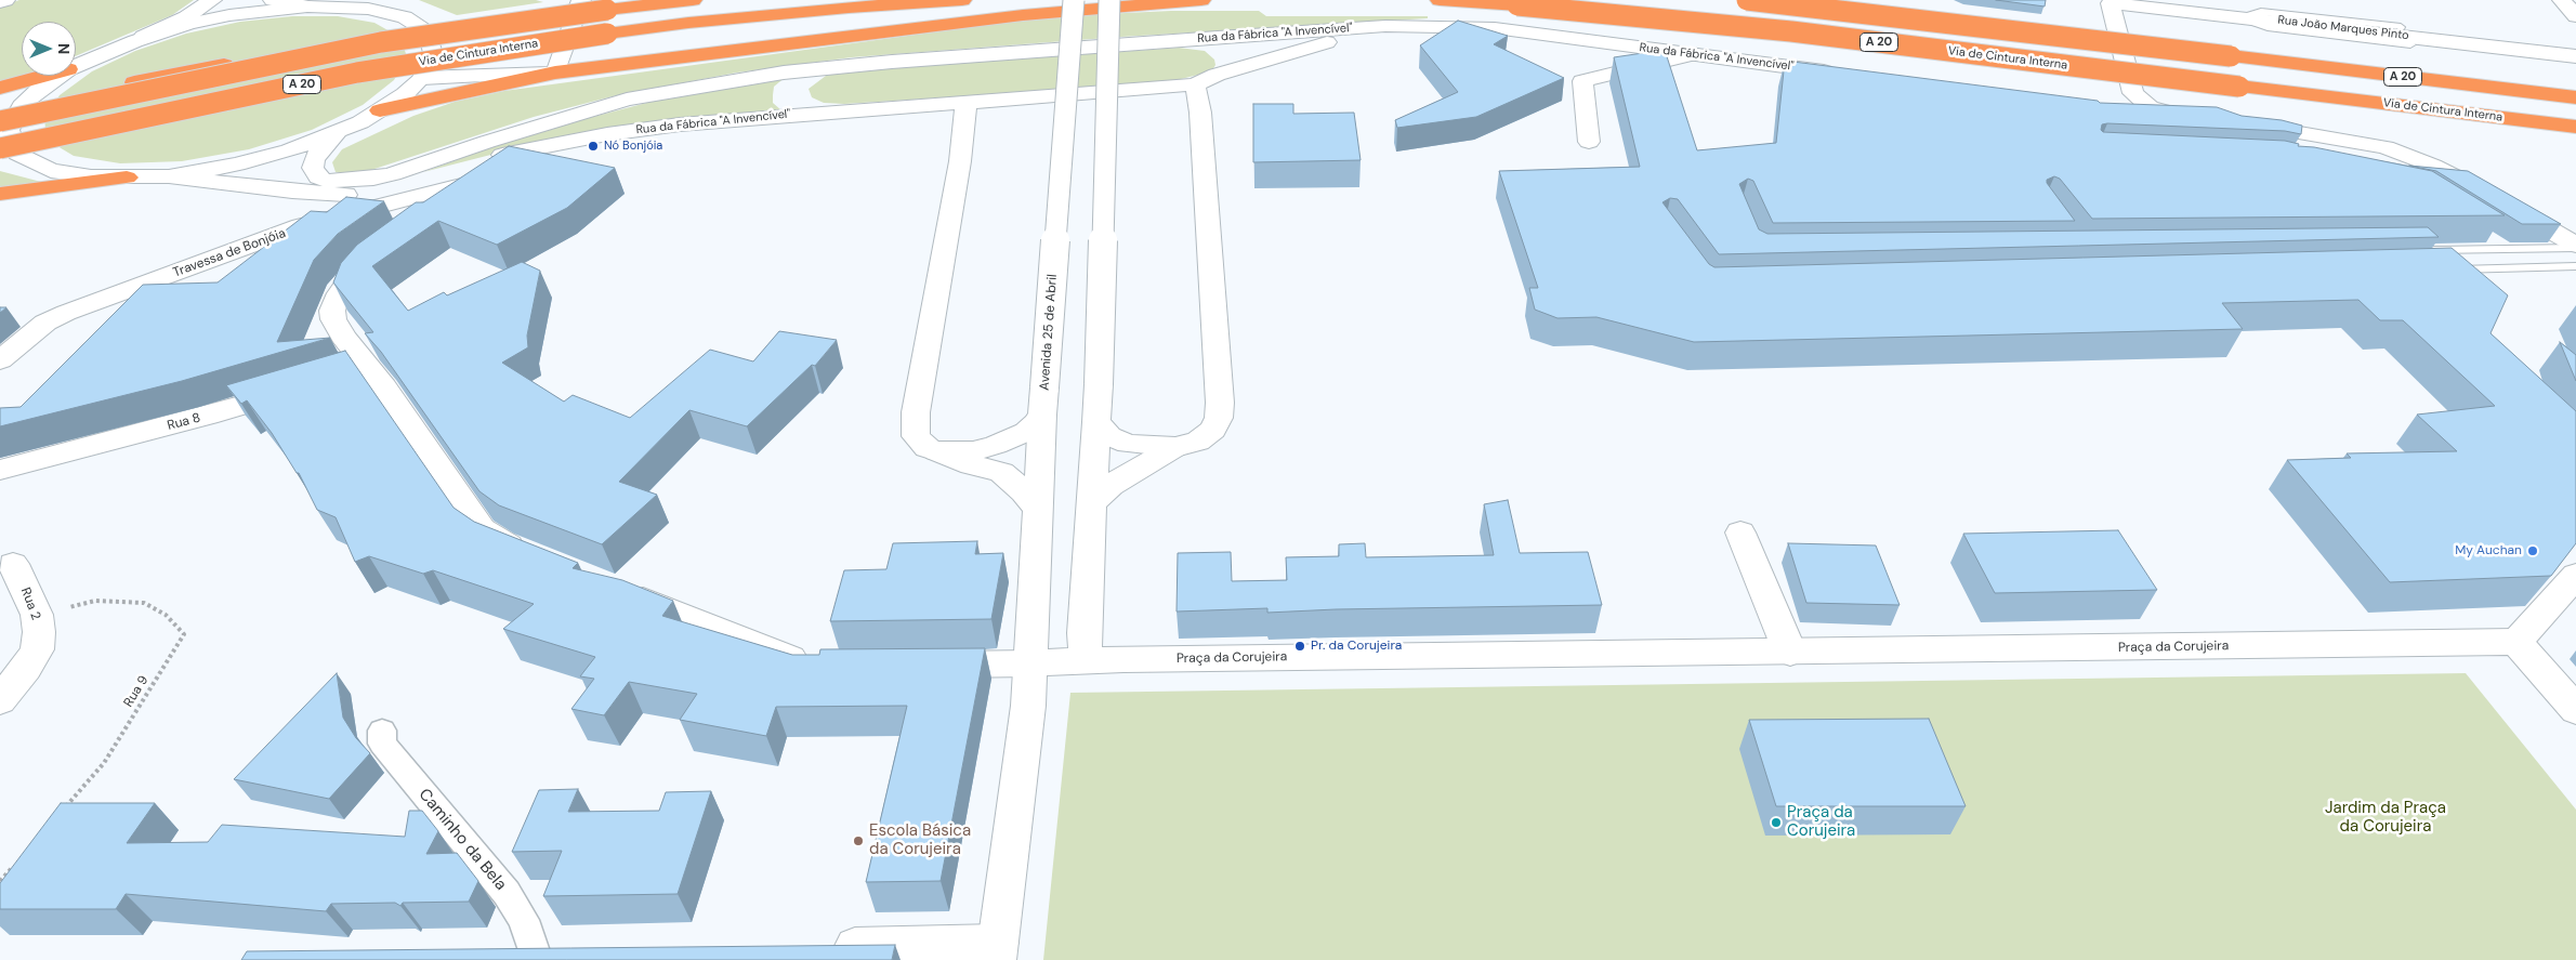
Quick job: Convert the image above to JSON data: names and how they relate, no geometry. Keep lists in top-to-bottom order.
{
  "streets": {
    "highway": ["A 20", "Via de Cintura Interna"],
    "main road": [
      "Rua João Marques Pinto",
      "Rua da Fábrica \"A Invencível\"",
      "Travessa de Bonjóia",
      "Avenida 25 de Abril",
      "Rua 8",
      "Rua 2",
      "Praça da Corujeira"
    ],
    "street": ["Caminho da Bela"],
    "path": ["Rua 9"]
  },
  "crossings": [
    ["Avenida 25 de Abril", "Praça da Corujeira"],
    ["Rua 2", "Rua 9"]
  ],
  "parks": ["Jardim da Praça da Corujeira"],
  "places": [
    "Nó Bonjóia",
    "My Auchan",
    "Pr. da Corujeira",
    "Praça da Corujeira",
    "Escola Básica da Corujeira"
  ],
  "north": "right"
}
